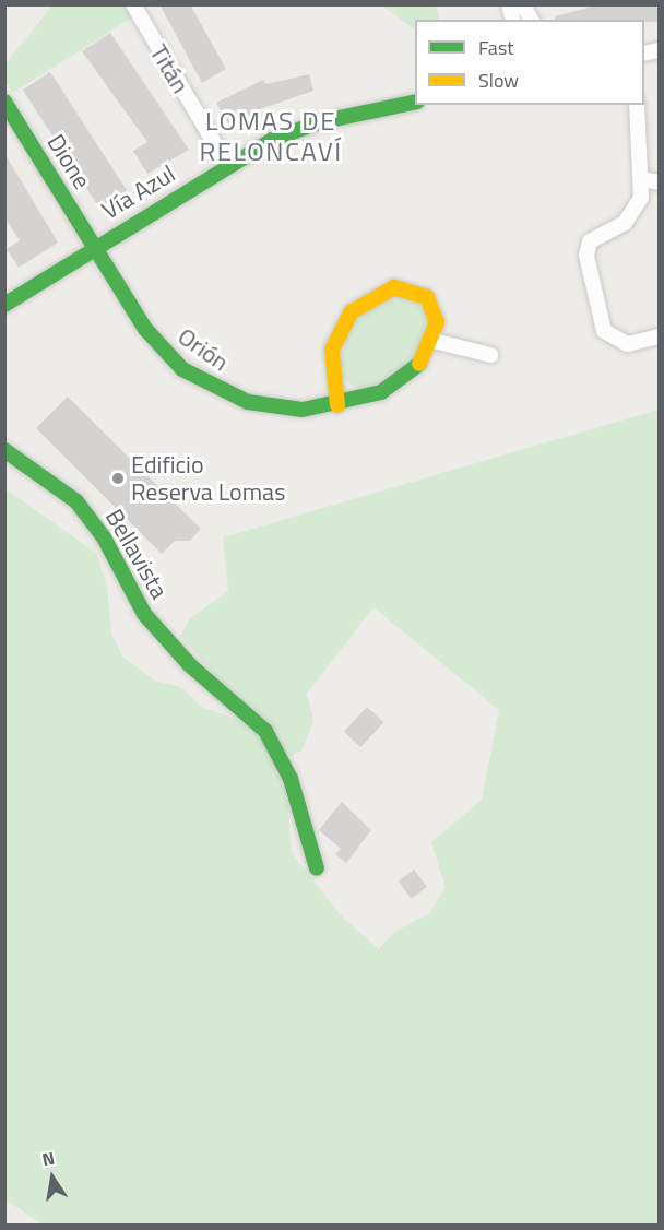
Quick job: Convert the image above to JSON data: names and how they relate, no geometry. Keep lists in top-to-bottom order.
{
  "streets": {
    "street": [
      "Titán",
      "Dione",
      "Vía Azul",
      "Orión",
      "Bellavista"
    ]
  },
  "crossings": [
    ["Titán", "Vía Azul"],
    ["Dione", "Vía Azul"],
    ["Dione", "Orión"],
    ["Vía Azul", "Orión"]
  ],
  "districts": ["LOMAS DE RELONCAVÍ"],
  "places": ["Edificio Reserva Lomas"],
  "legend": ["Fast", "Slow"],
  "north": "top"
}
